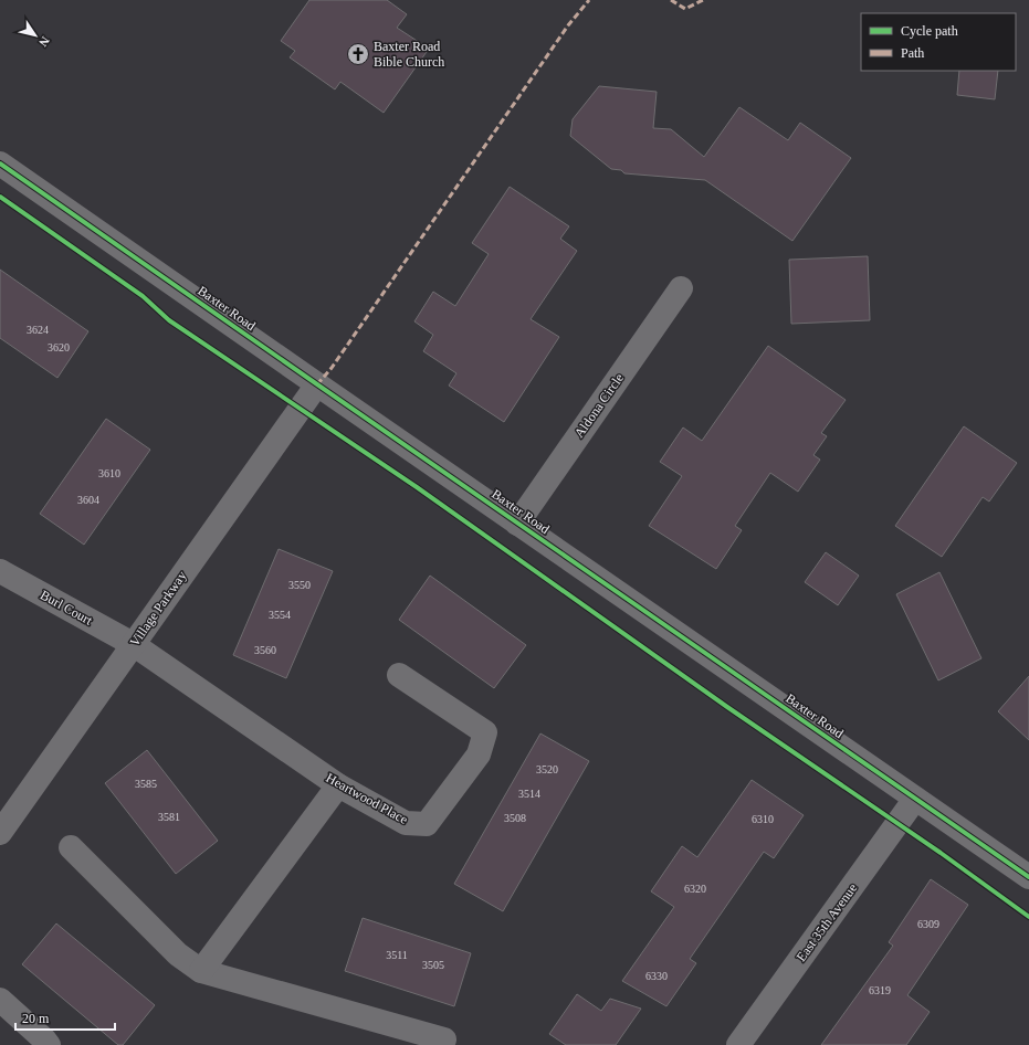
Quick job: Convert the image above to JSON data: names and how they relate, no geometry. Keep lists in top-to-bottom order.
{
  "streets": {
    "street": [
      "Baxter Road",
      "Aldona Circle",
      "Burl Court",
      "Village Parkway",
      "Heartwood Place",
      "East 35th Avenue"
    ]
  },
  "crossings": [
    ["Baxter Road", "Aldona Circle"],
    ["Baxter Road", "Village Parkway"],
    ["Baxter Road", "East 35th Avenue"],
    ["Burl Court", "Village Parkway"],
    ["Burl Court", "Heartwood Place"],
    ["Village Parkway", "Heartwood Place"]
  ],
  "places": {
    "church": ["Baxter Road Bible Church"]
  },
  "house_numbers": [
    "3624",
    "3620",
    "3610",
    "3604",
    "3550",
    "3554",
    "3560",
    "3520",
    "3585",
    "3514",
    "3581",
    "3508",
    "6310",
    "6320",
    "6309",
    "3511",
    "3505",
    "6330",
    "6319"
  ],
  "legend": ["Cycle path", "Path"],
  "scale_bar": "20 m",
  "north": "bottom right"
}
